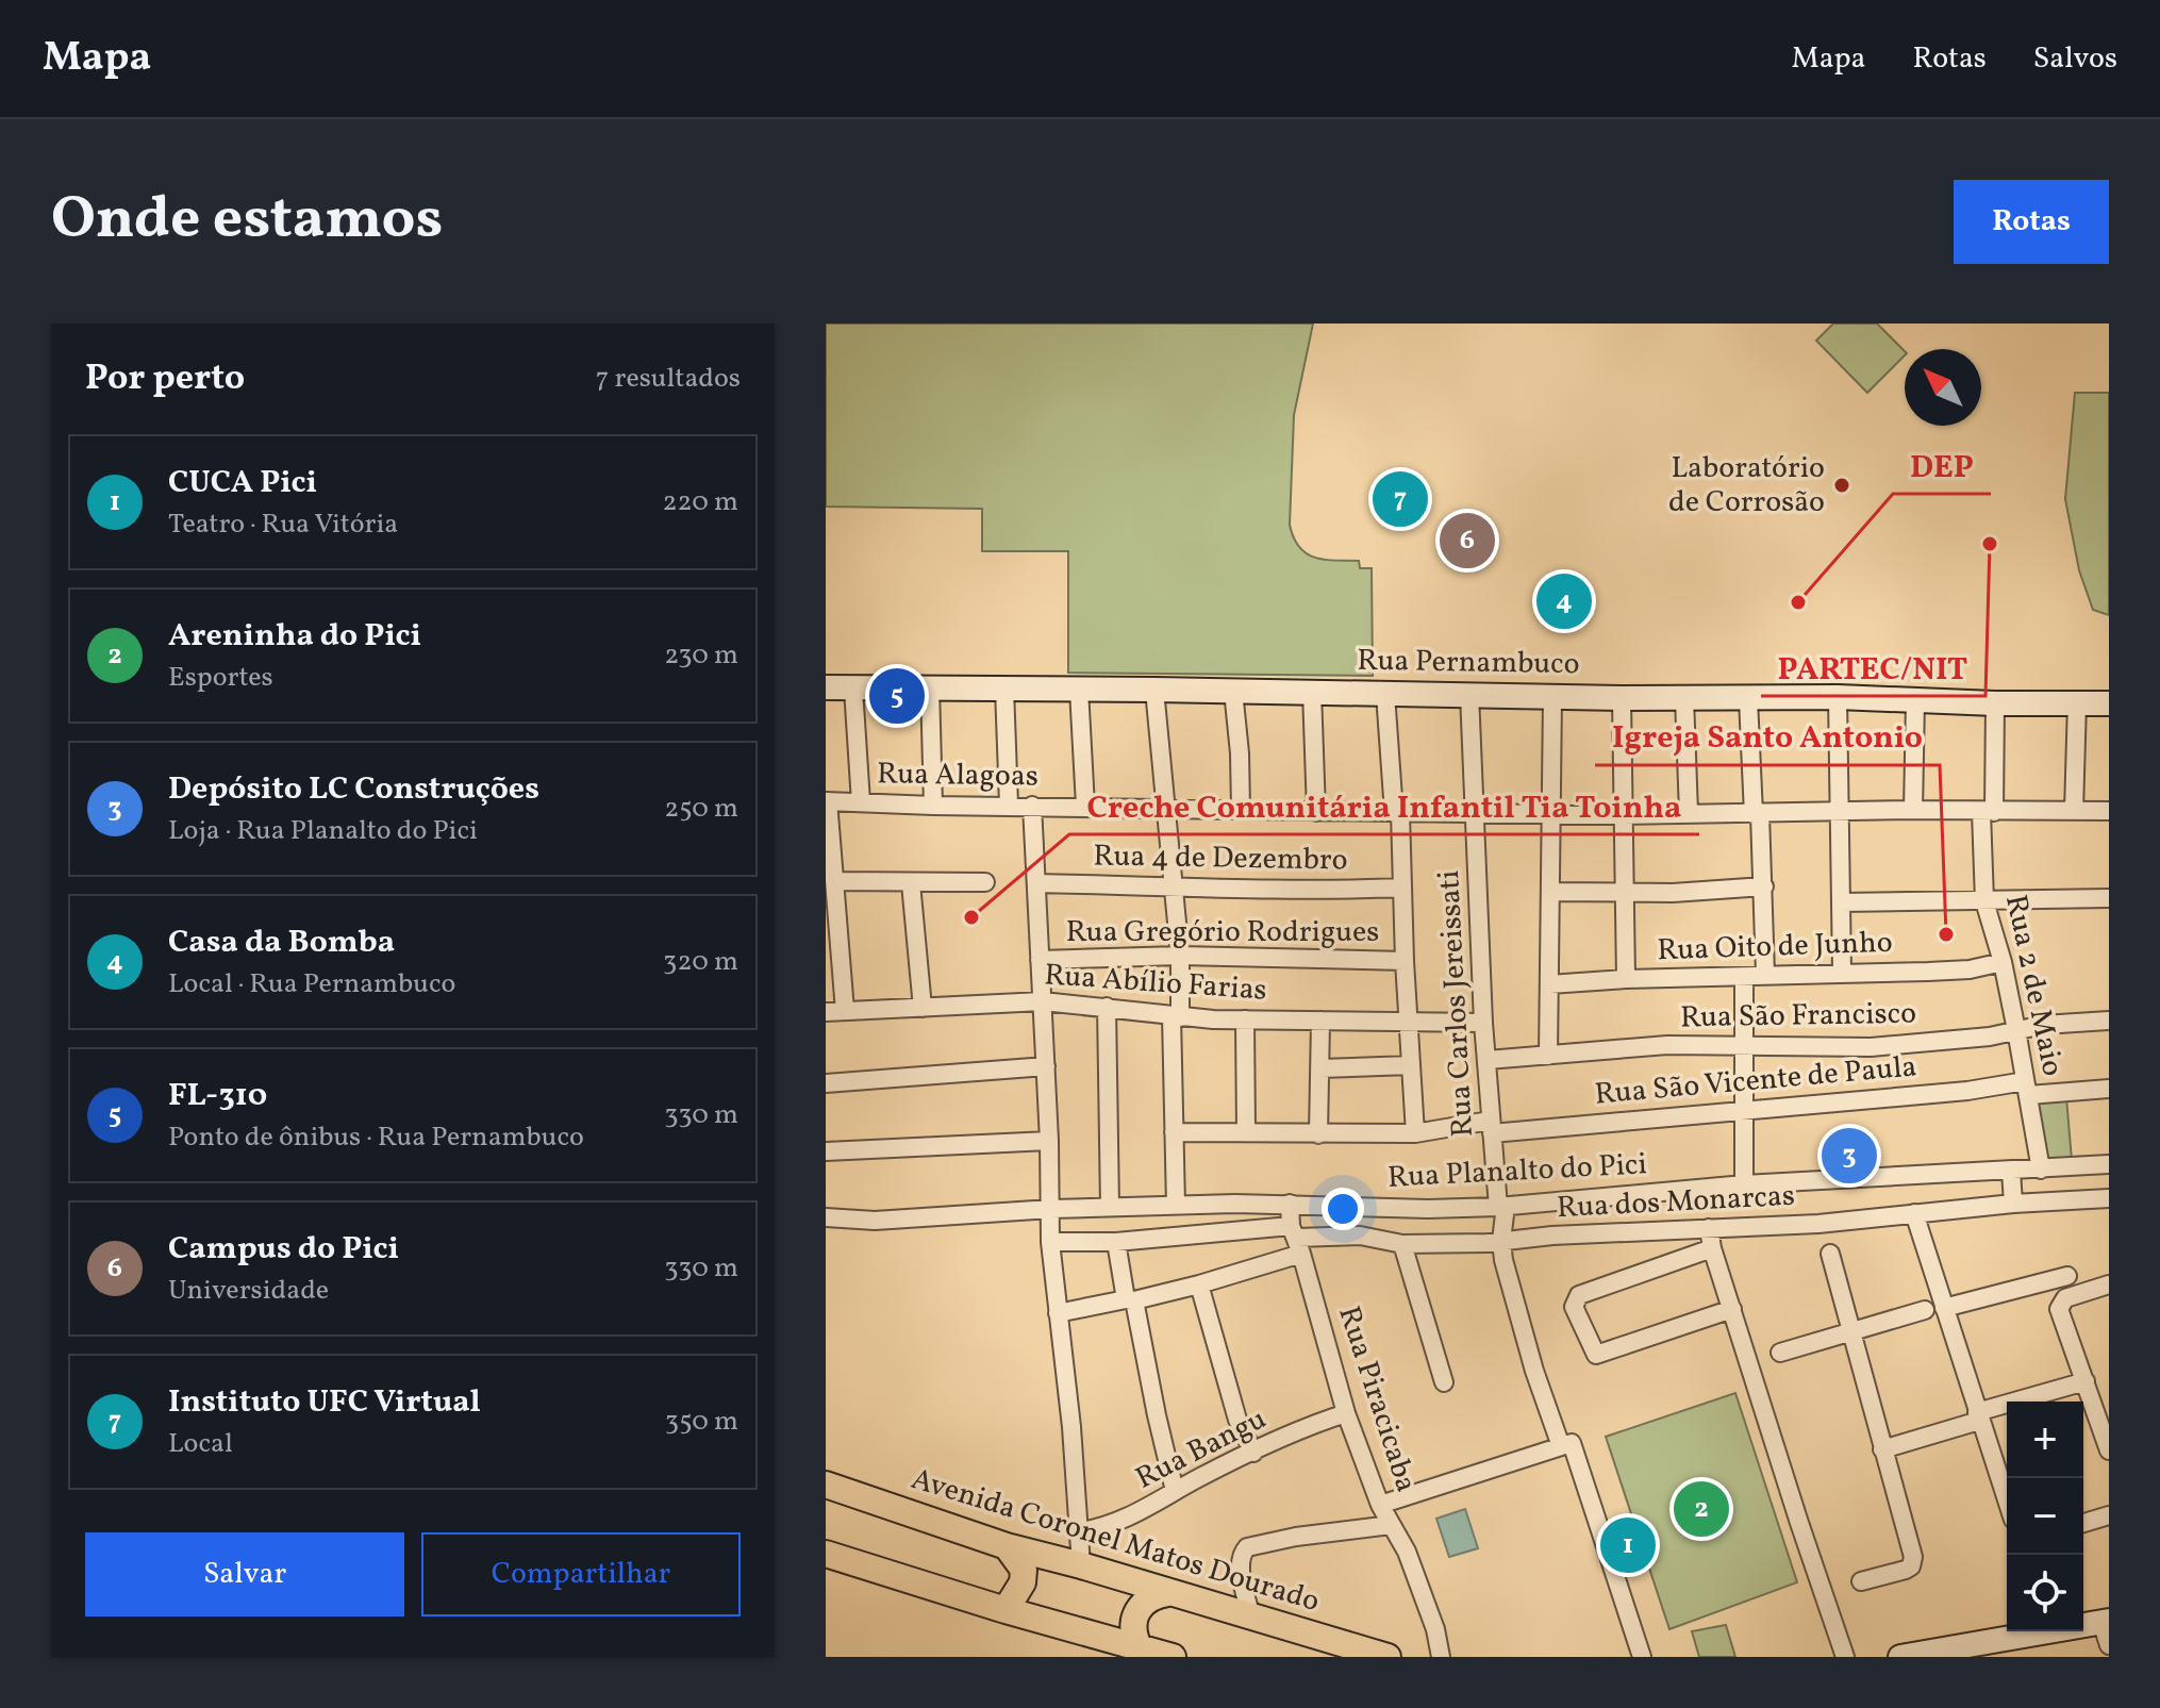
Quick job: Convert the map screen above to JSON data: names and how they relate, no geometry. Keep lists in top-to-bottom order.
{
  "streets": {
    "main road": ["Avenida Coronel Matos Dourado"],
    "street": [
      "Rua Pernambuco",
      "Rua Alagoas",
      "Rua 4 de Dezembro",
      "Rua Gregório Rodrigues",
      "Rua Oito de Junho",
      "Rua Abílio Farias",
      "Rua 2 de Maio",
      "Rua Carlos Jereissati",
      "Rua São Francisco",
      "Rua São Vicente de Paula",
      "Rua Planalto do Pici",
      "Rua dos Monarcas",
      "Rua Piracicaba",
      "Rua Bangu"
    ]
  },
  "crossings": [
    ["Rua Pernambuco", "Rua 2 de Maio"],
    ["Rua Pernambuco", "Rua Carlos Jereissati"],
    ["Rua Alagoas", "Rua 2 de Maio"],
    ["Rua Alagoas", "Rua Carlos Jereissati"],
    ["Rua Oito de Junho", "Rua 2 de Maio"],
    ["Rua Abílio Farias", "Rua Carlos Jereissati"],
    ["Rua 2 de Maio", "Rua São Francisco"],
    ["Rua 2 de Maio", "Rua São Vicente de Paula"],
    ["Rua 2 de Maio", "Rua Planalto do Pici"],
    ["Rua Carlos Jereissati", "Rua São Francisco"],
    ["Rua Carlos Jereissati", "Rua São Vicente de Paula"],
    ["Rua Carlos Jereissati", "Rua Planalto do Pici"],
    ["Rua Carlos Jereissati", "Rua dos Monarcas"],
    ["Rua Planalto do Pici", "Rua Piracicaba"],
    ["Rua dos Monarcas", "Rua Piracicaba"],
    ["Rua Piracicaba", "Rua Bangu"]
  ],
  "places": [
    "Laboratório de Corrosão",
    "PARTEC/NIT",
    "DEP",
    "Creche Comunitária Infantil Tia Toinha",
    "Igreja Santo Antonio"
  ],
  "north": "top left",
  "page": {
    "header": "Mapa",
    "nav": ["Mapa", "Rotas", "Salvos"],
    "title": "Onde estamos",
    "buttons": [
      "Rotas",
      ["Salvar", "Compartilhar"]
    ],
    "heading": ["Por perto", "7 resultados"],
    "list": [
      {
        "mark": "1",
        "name": "CUCA Pici",
        "note": "Teatro · Rua Vitória",
        "value": "220 m"
      },
      {
        "mark": "2",
        "name": "Areninha do Pici",
        "note": "Esportes",
        "value": "230 m"
      },
      {
        "mark": "3",
        "name": "Depósito LC Construções",
        "note": "Loja · Rua Planalto do Pici",
        "value": "250 m"
      },
      {
        "mark": "4",
        "name": "Casa da Bomba",
        "note": "Local · Rua Pernambuco",
        "value": "320 m"
      },
      {
        "mark": "5",
        "name": "FL-310",
        "note": "Ponto de ônibus · Rua Pernambuco",
        "value": "330 m"
      },
      {
        "mark": "6",
        "name": "Campus do Pici",
        "note": "Universidade",
        "value": "330 m"
      },
      {
        "mark": "7",
        "name": "Instituto UFC Virtual",
        "note": "Local",
        "value": "350 m"
      }
    ],
    "pins": [
      "7",
      "6",
      "4",
      "5",
      "3",
      "2",
      "1"
    ],
    "map_buttons": ["+", "−"]
  }
}
